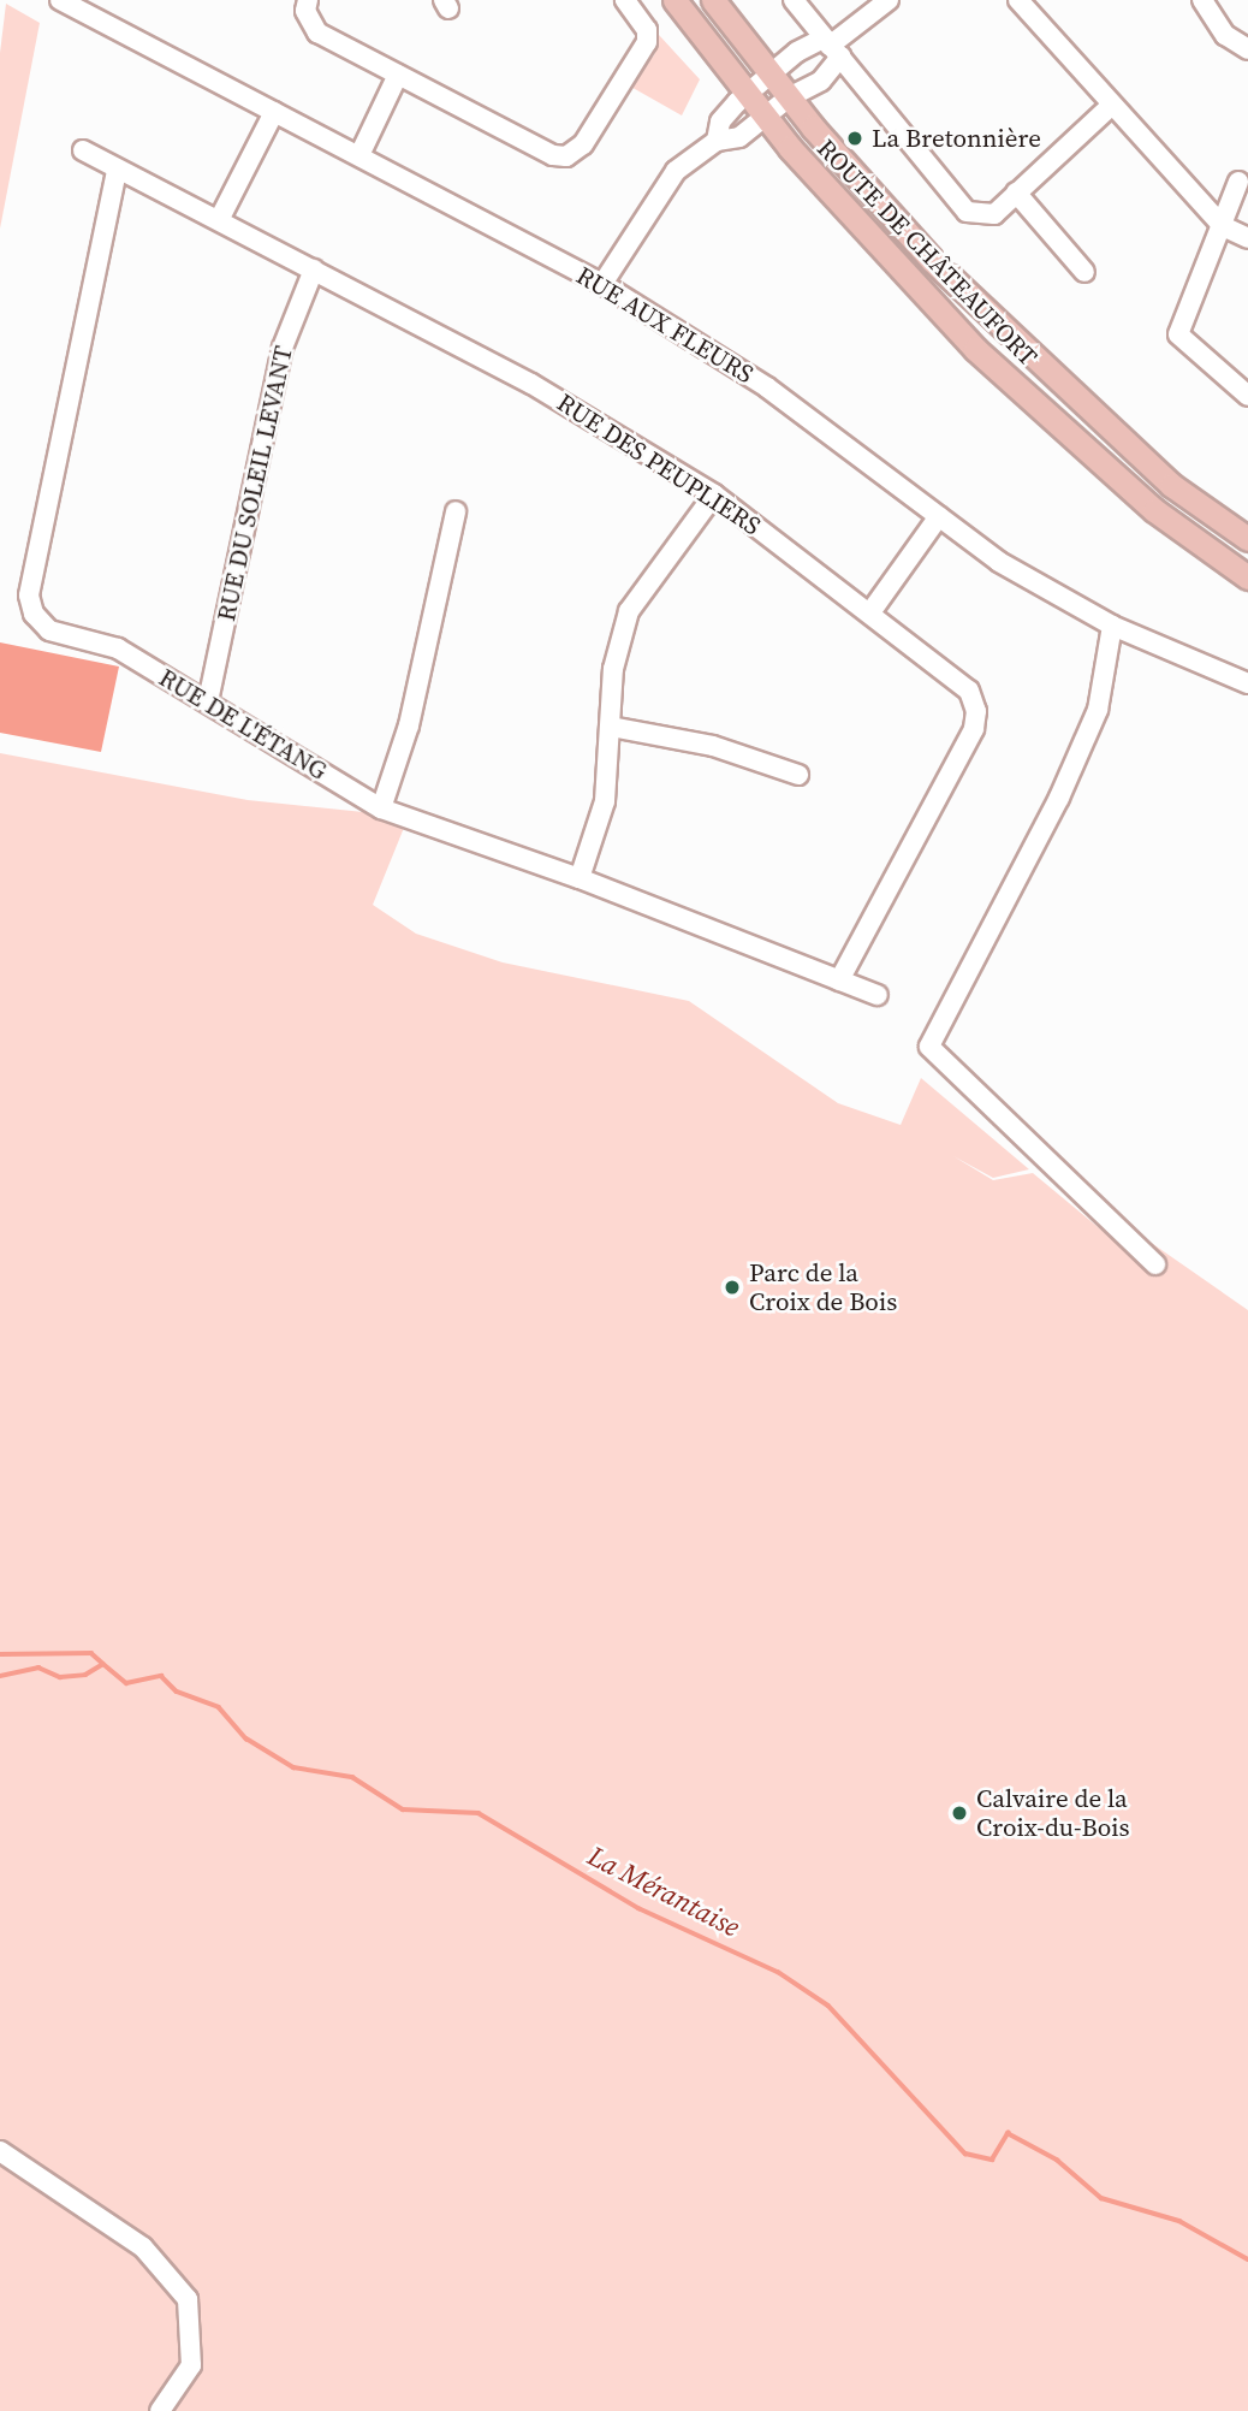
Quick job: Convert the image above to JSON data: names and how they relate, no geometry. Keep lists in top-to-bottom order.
{
  "streets": {
    "main road": ["ROUTE DE CHÂTEAUFORT"],
    "street": [
      "RUE AUX FLEURS",
      "RUE DES PEUPLIERS",
      "RUE DU SOLEIL LEVANT",
      "RUE DE L'ÉTANG"
    ]
  },
  "crossings": [
    ["RUE DES PEUPLIERS", "RUE DU SOLEIL LEVANT"],
    ["RUE DES PEUPLIERS", "RUE DE L'ÉTANG"],
    ["RUE DU SOLEIL LEVANT", "RUE DE L'ÉTANG"]
  ],
  "water": ["La Mérantaise"],
  "places": ["La Bretonnière", "Parc de la Croix de Bois", "Calvaire de la Croix-du-Bois"]
}
